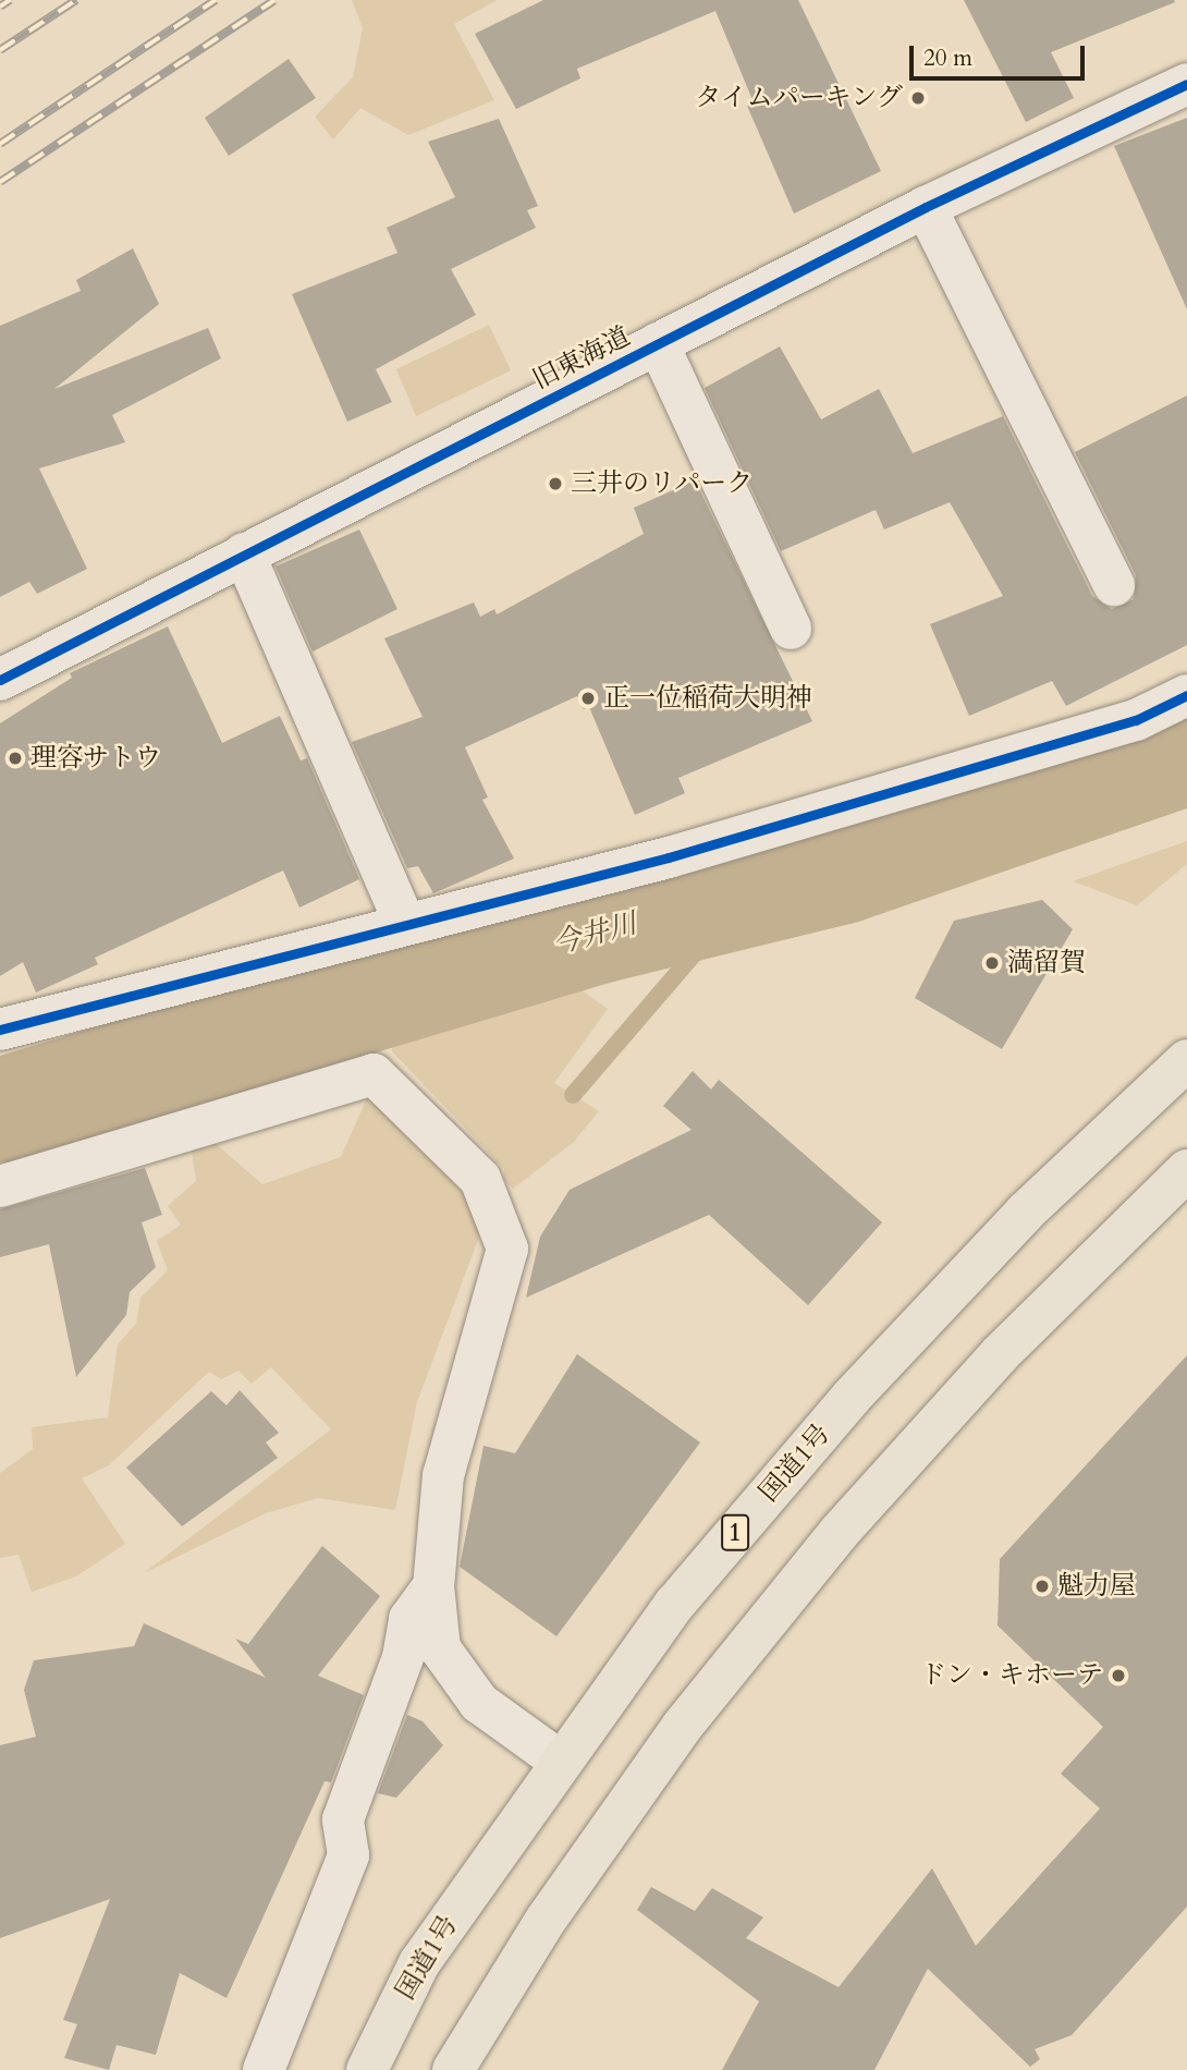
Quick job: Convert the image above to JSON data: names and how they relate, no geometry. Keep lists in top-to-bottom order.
{
  "streets": {
    "highway": ["国道1号", "1"],
    "street": ["旧東海道"]
  },
  "water": ["今井川"],
  "places": [
    "タイムパーキング",
    "三井のリパーク",
    "正一位稲荷大明神",
    "理容サトウ",
    "満留賀",
    "魁力屋",
    "ドン・キホーテ"
  ],
  "scale_bar": "20 m"
}
